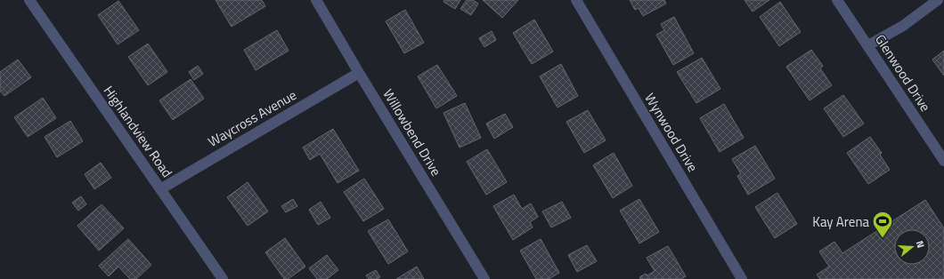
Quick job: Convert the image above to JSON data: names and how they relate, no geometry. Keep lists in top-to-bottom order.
{
  "streets": {
    "street": [
      "Glenwood Drive",
      "Waycross Avenue",
      "Highlandview Road",
      "Willowbend Drive",
      "Wynwood Drive"
    ]
  },
  "crossings": [
    ["Waycross Avenue", "Highlandview Road"],
    ["Waycross Avenue", "Willowbend Drive"]
  ],
  "places": {
    "sports": ["Kay Arena"]
  },
  "north": "right"
}
